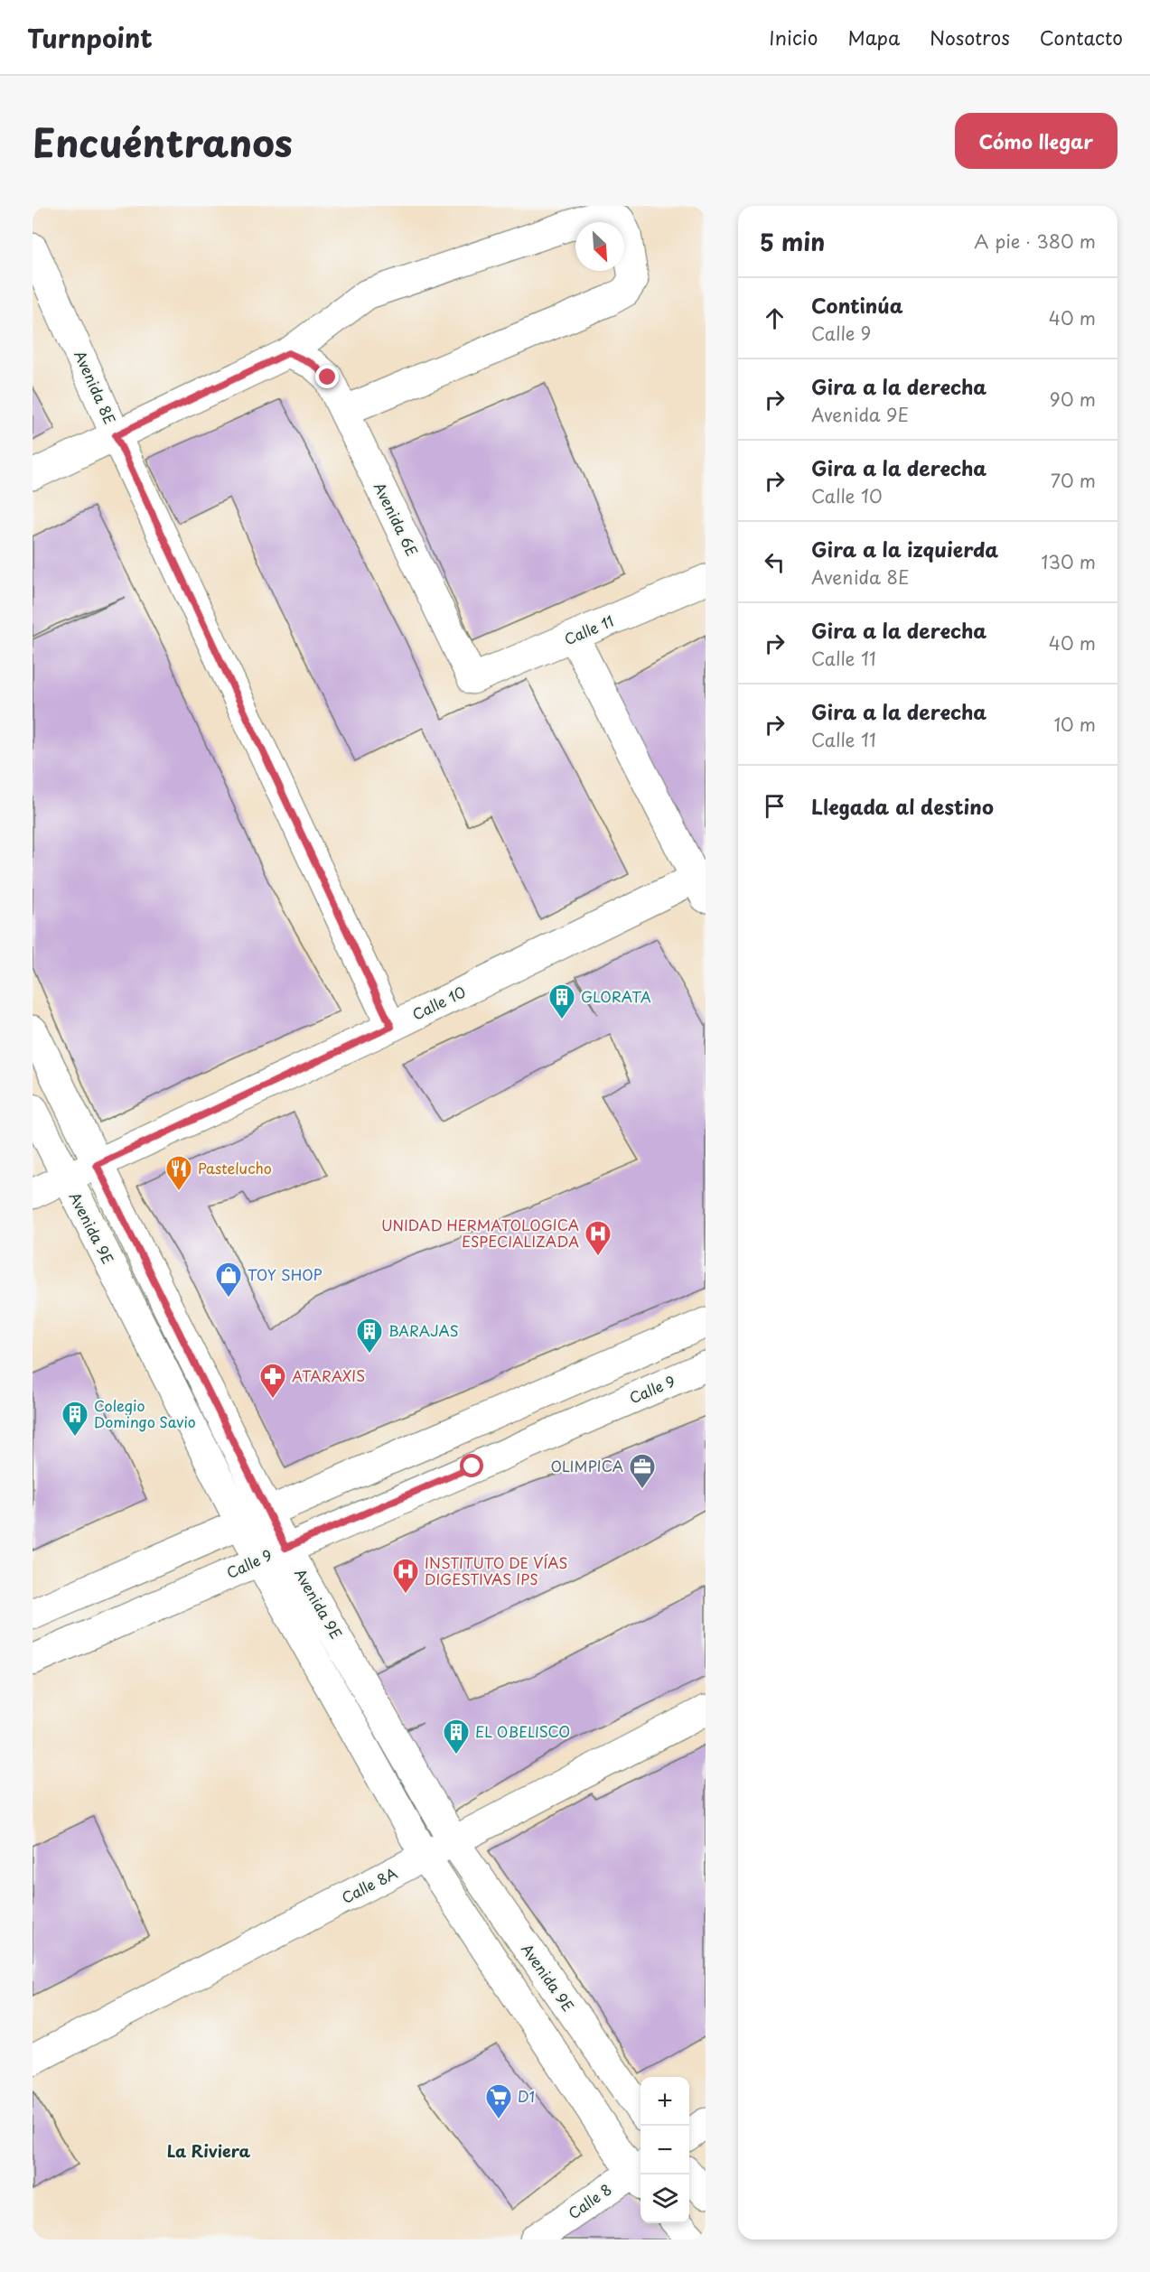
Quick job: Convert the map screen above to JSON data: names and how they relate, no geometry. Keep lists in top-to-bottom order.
{
  "streets": {
    "street": [
      "Avenida 8E",
      "Avenida 6E",
      "Calle 11",
      "Calle 10",
      "Avenida 9E",
      "Calle 9",
      "Calle 8A",
      "Calle 8"
    ]
  },
  "crossings": [
    ["Avenida 8E", "Calle 10"],
    ["Avenida 6E", "Calle 11"],
    ["Calle 10", "Avenida 9E"],
    ["Avenida 9E", "Calle 9"],
    ["Avenida 9E", "Calle 8A"],
    ["Avenida 9E", "Calle 8"]
  ],
  "districts": ["La Riviera"],
  "places": {
    "building": [
      "GLORATA",
      "BARAJAS",
      "Colegio Domingo Savio",
      "EL OBELISCO"
    ],
    "restaurant": ["Pastelucho"],
    "hospital": ["UNIDAD HERMATOLOGICA ESPECIALIZADA", "INSTITUTO DE VÍAS DIGESTIVAS IPS"],
    "shop": ["TOY SHOP"],
    "pharmacy": ["ATARAXIS"],
    "office": ["OLIMPICA"],
    "supermarket": ["D1"]
  },
  "north": "bottom right",
  "page": {
    "header": "Turnpoint",
    "nav": [
      "Inicio",
      "Mapa",
      "Nosotros",
      "Contacto"
    ],
    "title": "Encuéntranos",
    "buttons": "Cómo llegar",
    "heading": ["5 min", "A pie · 380 m"],
    "list": [
      ["Continúa", "Calle 9", "40 m"],
      ["Gira a la derecha", "Avenida 9E", "90 m"],
      ["Gira a la derecha", "Calle 10", "70 m"],
      ["Gira a la izquierda", "Avenida 8E", "130 m"],
      ["Gira a la derecha", "Calle 11", "40 m"],
      ["Gira a la derecha", "Calle 11", "10 m"],
      "Llegada al destino"
    ],
    "map_buttons": ["+", "−"]
  }
}
